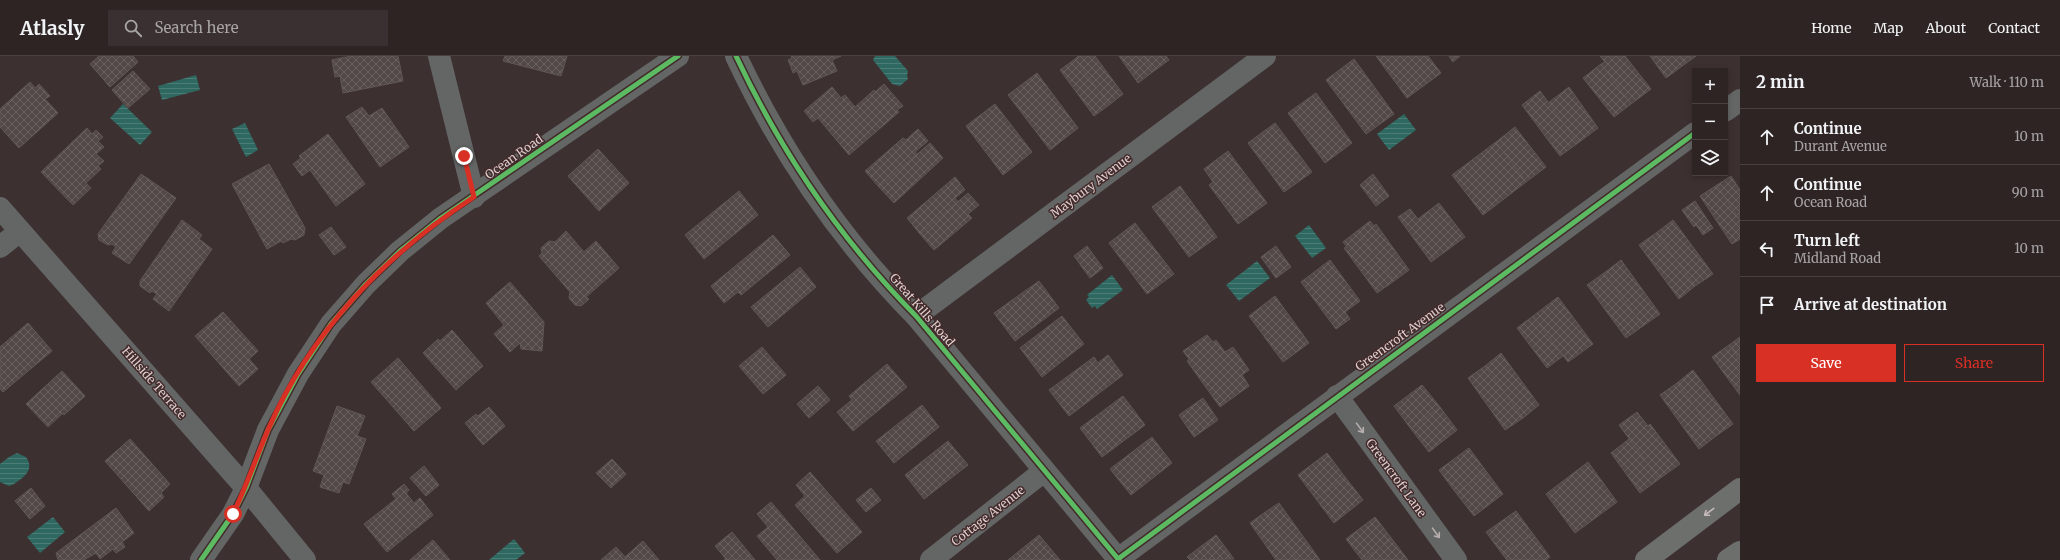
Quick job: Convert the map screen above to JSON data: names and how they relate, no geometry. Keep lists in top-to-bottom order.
{
  "streets": {
    "street": [
      "Ocean Road",
      "Maybury Avenue",
      "Great Kills Road",
      "Greencroft Avenue",
      "Hillside Terrace",
      "Greencroft Lane",
      "Cottage Avenue"
    ]
  },
  "crossings": [
    ["Ocean Road", "Hillside Terrace"],
    ["Maybury Avenue", "Great Kills Road"],
    ["Great Kills Road", "Greencroft Avenue"],
    ["Great Kills Road", "Cottage Avenue"],
    ["Greencroft Avenue", "Greencroft Lane"]
  ],
  "one_way": ["Greencroft Lane"],
  "page": {
    "header": "Atlasly",
    "search": "Search here",
    "nav": [
      "Home",
      "Map",
      "About",
      "Contact"
    ],
    "heading": ["2 min", "Walk · 110 m"],
    "map_buttons": ["+", "−"],
    "list": [
      ["Continue", "Durant Avenue", "10 m"],
      ["Continue", "Ocean Road", "90 m"],
      ["Turn left", "Midland Road", "10 m"],
      "Arrive at destination"
    ],
    "buttons": ["Save", "Share"]
  }
}
